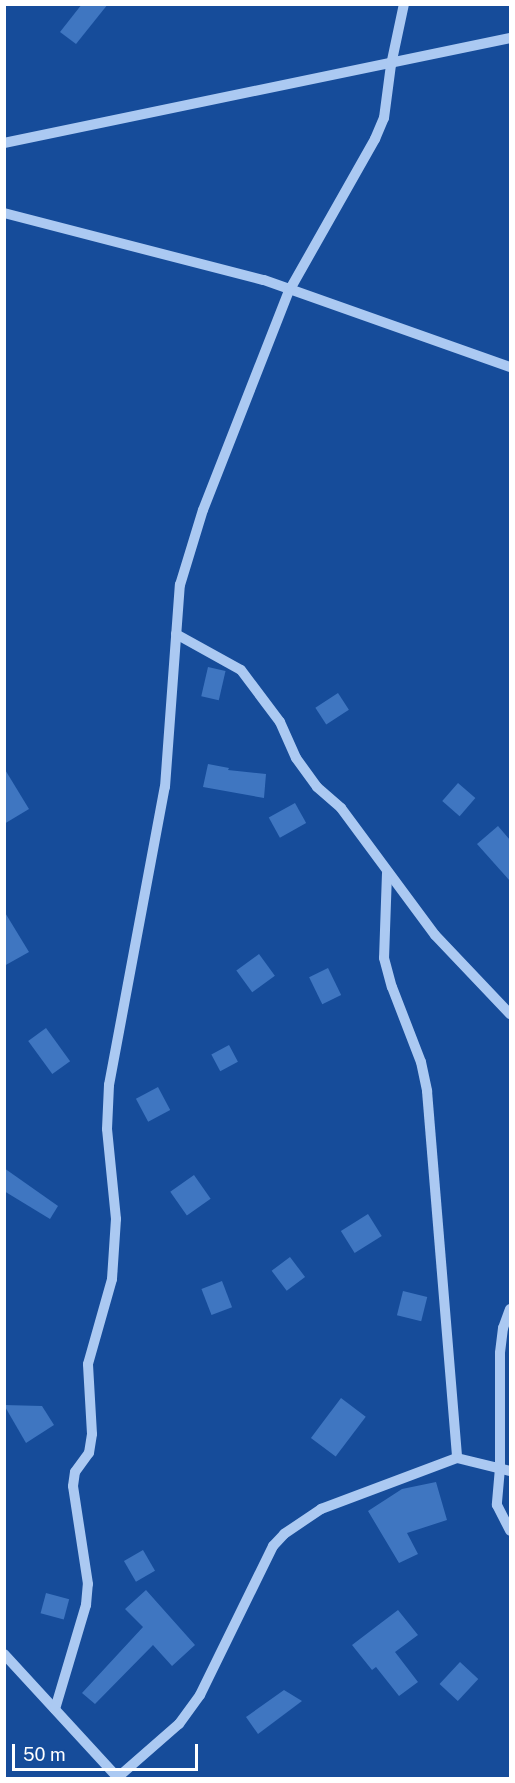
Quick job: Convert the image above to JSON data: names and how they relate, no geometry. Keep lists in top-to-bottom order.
{
  "scale_bar": "50 m"
}
